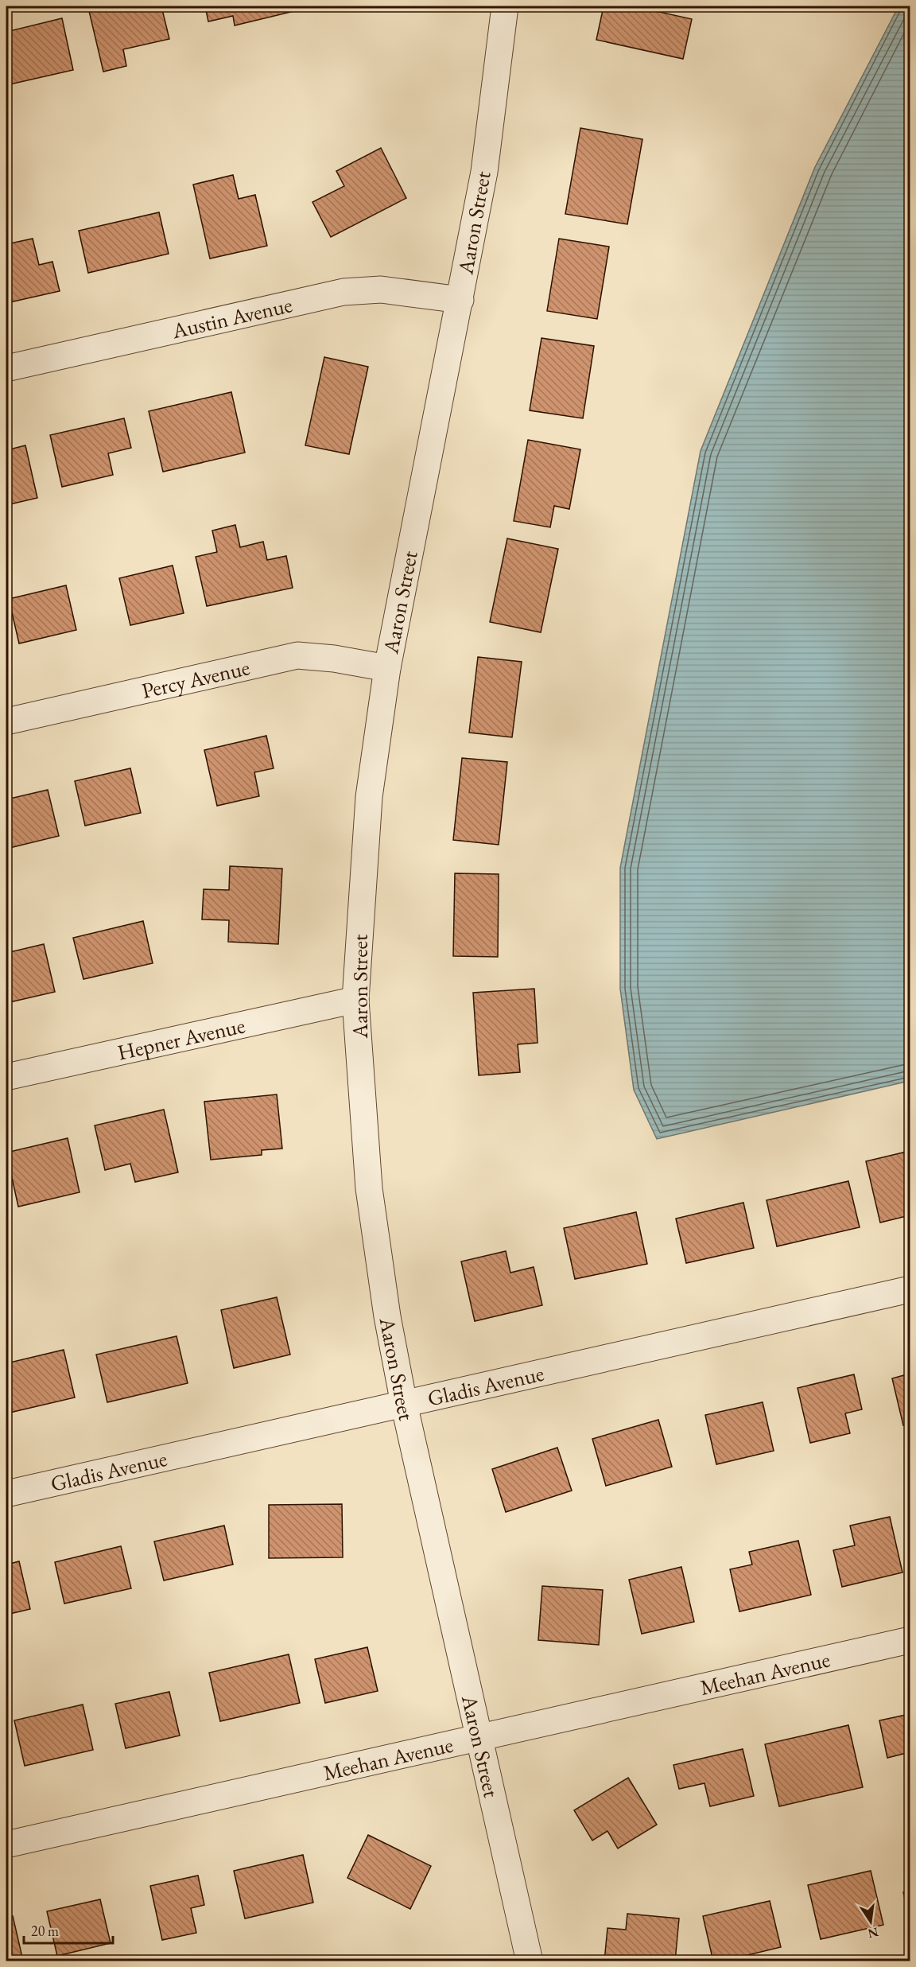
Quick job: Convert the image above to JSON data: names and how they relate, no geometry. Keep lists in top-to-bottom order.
{
  "streets": {
    "street": [
      "Aaron Street",
      "Austin Avenue",
      "Percy Avenue",
      "Hepner Avenue",
      "Gladis Avenue",
      "Meehan Avenue"
    ]
  },
  "crossings": [
    ["Aaron Street", "Austin Avenue"],
    ["Aaron Street", "Percy Avenue"],
    ["Aaron Street", "Hepner Avenue"],
    ["Aaron Street", "Gladis Avenue"],
    ["Aaron Street", "Meehan Avenue"]
  ],
  "scale_bar": "20 m",
  "north": "bottom"
}
